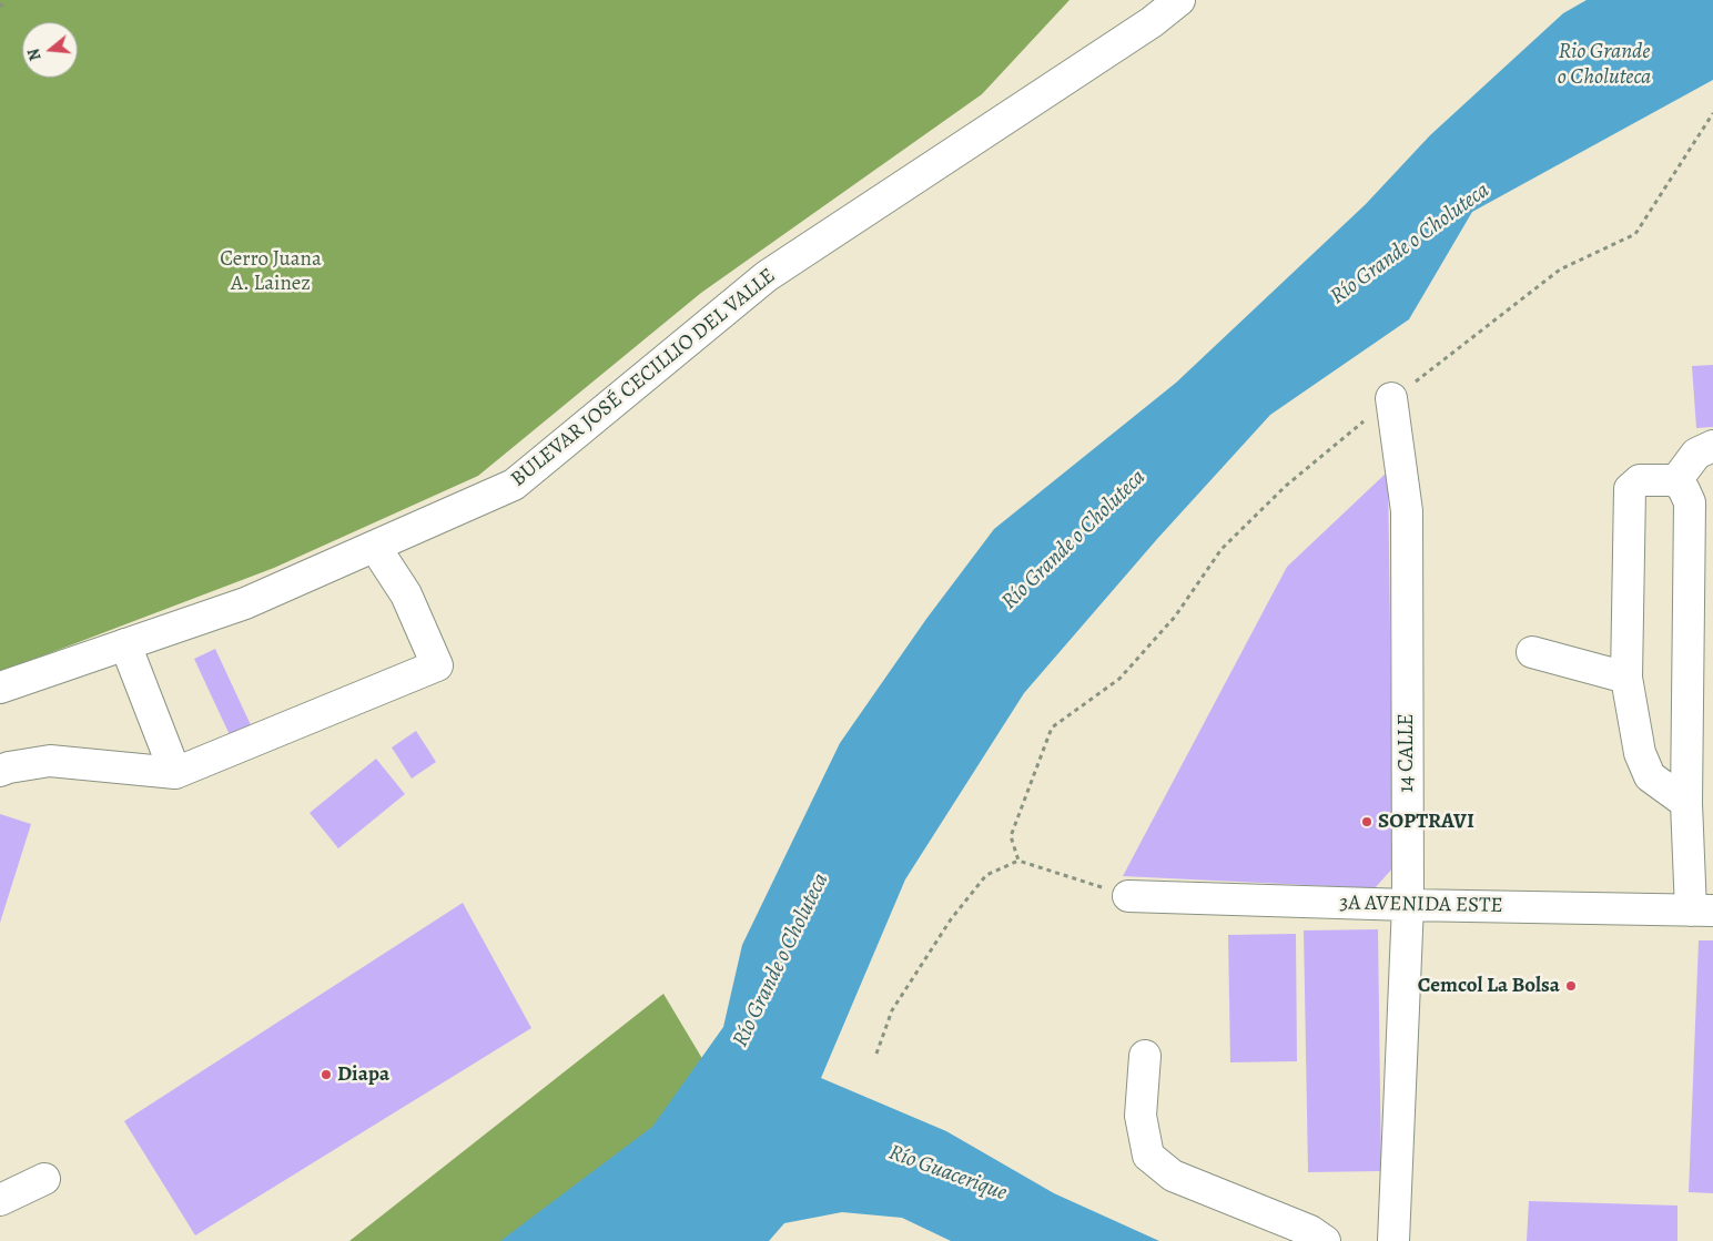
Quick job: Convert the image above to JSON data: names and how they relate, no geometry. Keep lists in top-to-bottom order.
{
  "streets": {
    "main road": ["BULEVAR JOSÉ CECILLIO DEL VALLE", "14 CALLE", "3A AVENIDA ESTE"]
  },
  "crossings": [
    ["14 CALLE", "3A AVENIDA ESTE"]
  ],
  "water": ["Rio Grande o Choluteca", "Río Grande o Choluteca", "Río Guacerique"],
  "parks": ["Cerro Juana A. Lainez"],
  "places": ["SOPTRAVI", "Cemcol La Bolsa", "Diapa"],
  "north": "left"
}
